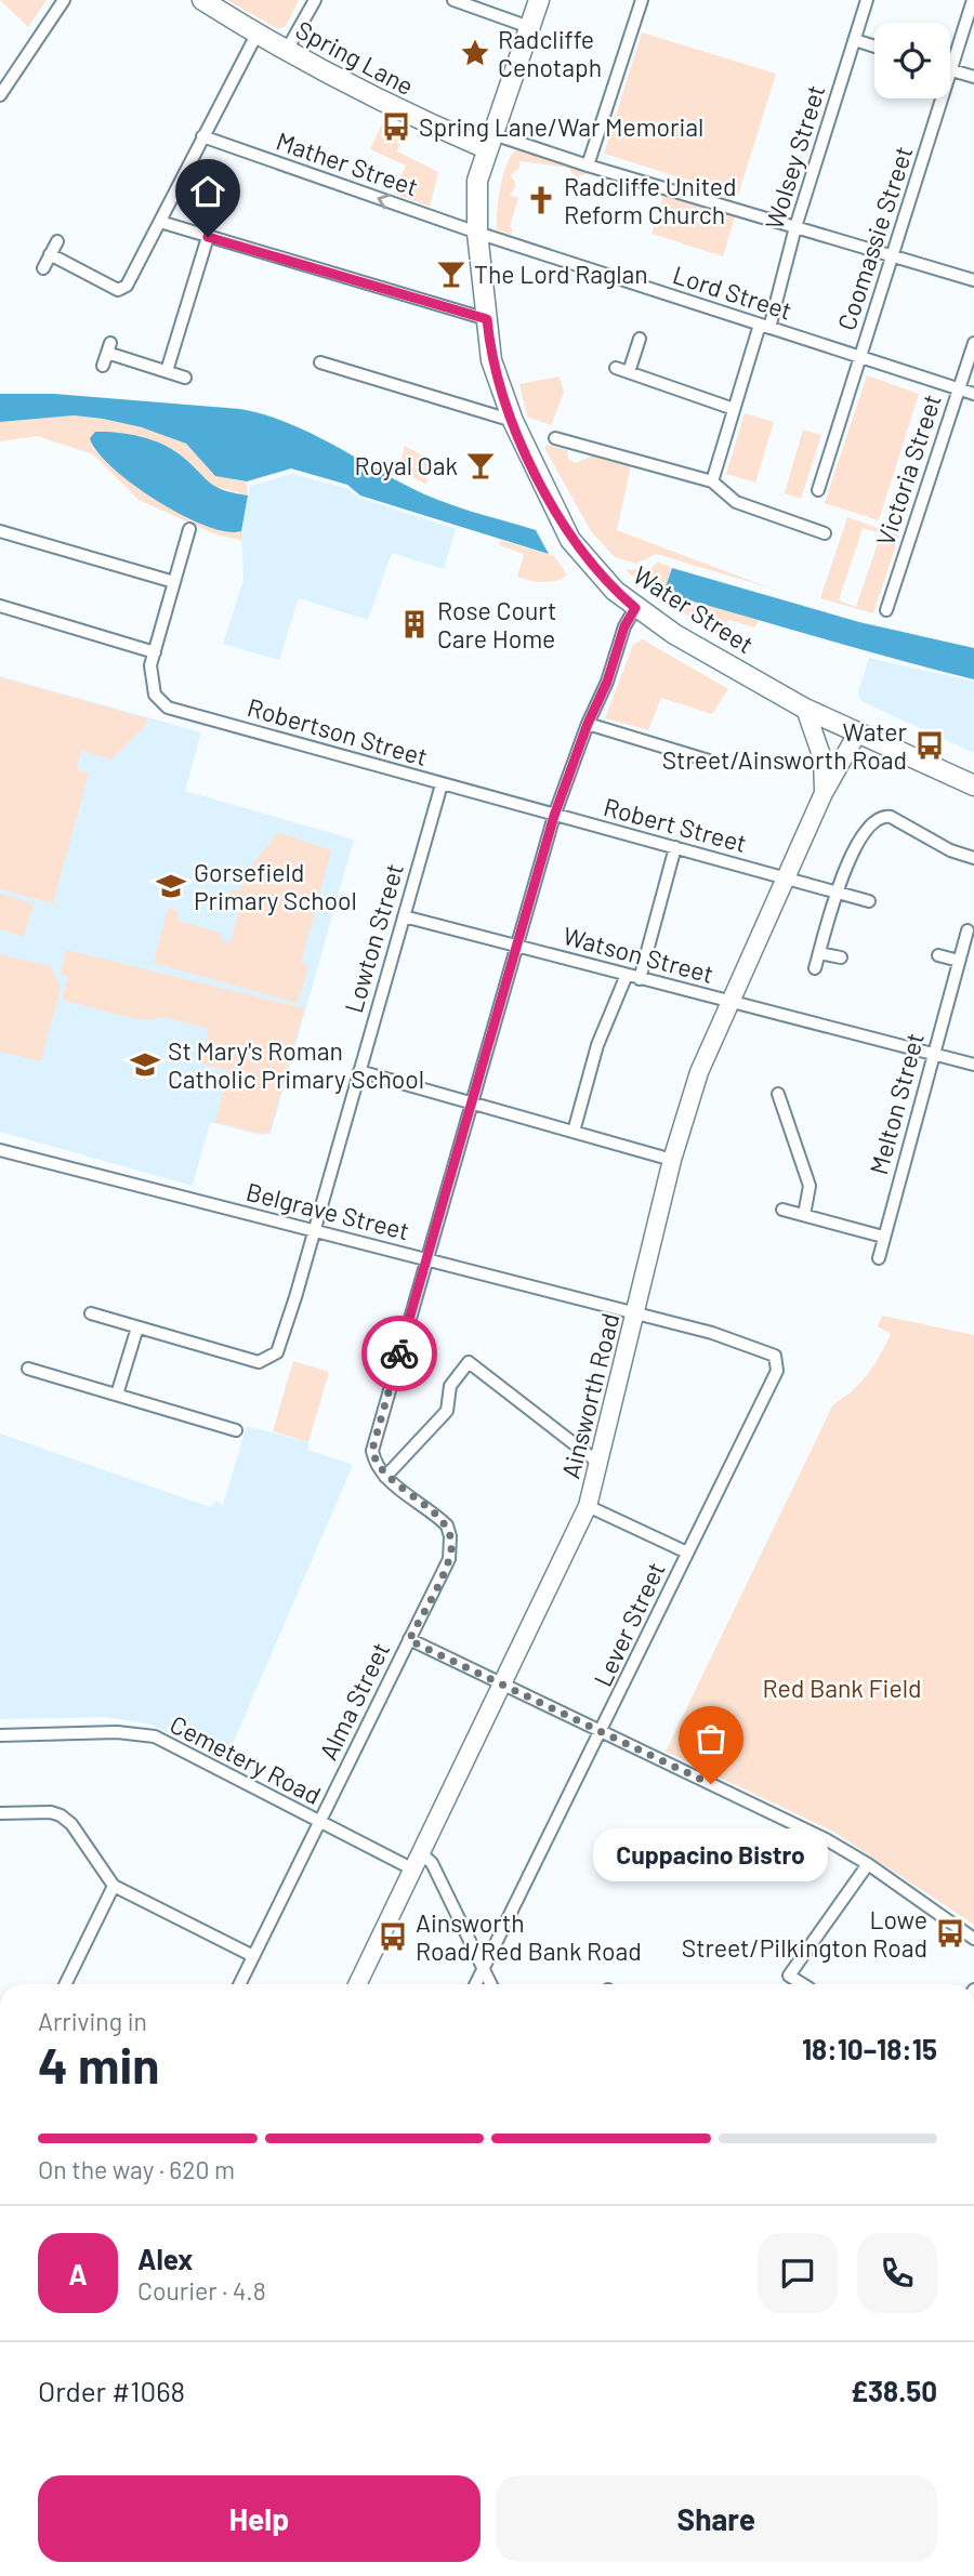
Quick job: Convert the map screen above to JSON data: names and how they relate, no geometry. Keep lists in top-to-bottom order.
{
  "streets": {
    "main road": ["Spring Lane", "Water Street", "Ainsworth Road"],
    "street": [
      "Wolsey Street",
      "Mather Street",
      "Coomassie Street",
      "Lord Street",
      "Victoria Street",
      "Robertson Street",
      "Robert Street",
      "Lowton Street",
      "Watson Street",
      "Melton Street",
      "Belgrave Street",
      "Lever Street",
      "Alma Street",
      "Cemetery Road"
    ]
  },
  "crossings": [
    ["Spring Lane", "Water Street"],
    ["Wolsey Street", "Lord Street"],
    ["Mather Street", "Lord Street"],
    ["Mather Street", "Water Street"],
    ["Coomassie Street", "Lord Street"],
    ["Lord Street", "Victoria Street"],
    ["Lord Street", "Water Street"],
    ["Water Street", "Ainsworth Road"],
    ["Robertson Street", "Robert Street"],
    ["Robertson Street", "Lowton Street"],
    ["Robert Street", "Ainsworth Road"],
    ["Lowton Street", "Watson Street"],
    ["Lowton Street", "Belgrave Street"],
    ["Watson Street", "Melton Street"],
    ["Watson Street", "Ainsworth Road"],
    ["Belgrave Street", "Ainsworth Road"],
    ["Belgrave Street", "Lever Street"],
    ["Belgrave Street", "Alma Street"],
    ["Ainsworth Road", "Cemetery Road"],
    ["Alma Street", "Cemetery Road"]
  ],
  "parks": ["Red Bank Field"],
  "places": {
    "place": ["Radcliffe Cenotaph"],
    "bus stop": [
      "Spring Lane/War Memorial",
      "Water Street/Ainsworth Road",
      "Lowe Street/Pilkington Road",
      "Ainsworth Road/Red Bank Road"
    ],
    "church": ["Radcliffe United Reform Church"],
    "bar": ["The Lord Raglan", "Royal Oak"],
    "building": ["Rose Court Care Home"],
    "school or university": ["Gorsefield Primary School", "St Mary's Roman Catholic Primary School"],
    "other": ["Cuppacino Bistro"]
  },
  "page": {
    "bubble": "Cuppacino Bistro",
    "heading": ["4 min", "Arriving in", "18:10–18:15"],
    "panel": [
      "Alex",
      "Courier · 4.8",
      "Order #1068",
      "£38.50"
    ],
    "bar": "On the way · 620 m",
    "round": "A",
    "buttons": ["Help", "Share"]
  }
}
